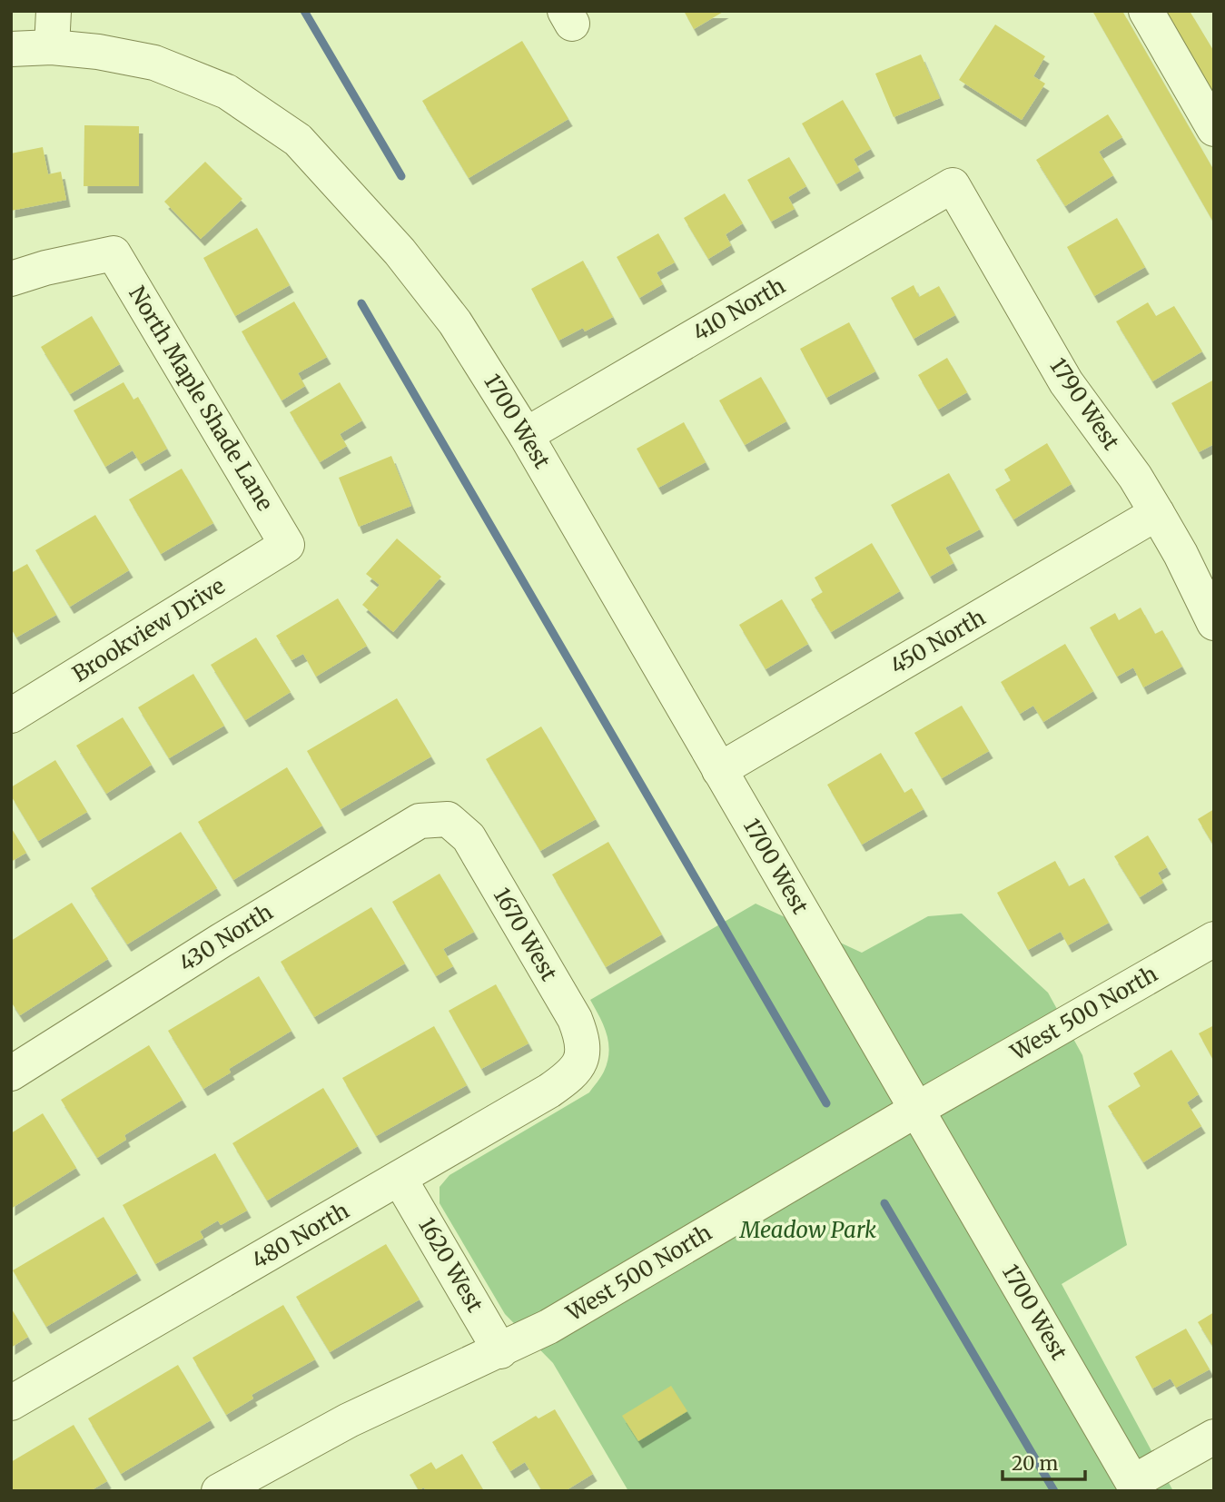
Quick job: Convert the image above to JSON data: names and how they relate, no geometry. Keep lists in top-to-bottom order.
{
  "streets": {
    "street": [
      "410 North",
      "North Maple Shade Lane",
      "1790 West",
      "1700 West",
      "Brookview Drive",
      "450 North",
      "1670 West",
      "430 North",
      "West 500 North",
      "480 North",
      "1620 West"
    ]
  },
  "crossings": [
    ["410 North", "1790 West"],
    ["410 North", "1700 West"],
    ["North Maple Shade Lane", "Brookview Drive"],
    ["1790 West", "450 North"],
    ["1700 West", "450 North"],
    ["1700 West", "West 500 North"],
    ["1670 West", "430 North"],
    ["1670 West", "480 North"],
    ["West 500 North", "1620 West"],
    ["480 North", "1620 West"]
  ],
  "parks": ["Meadow Park"],
  "scale_bar": "20 m"
}
